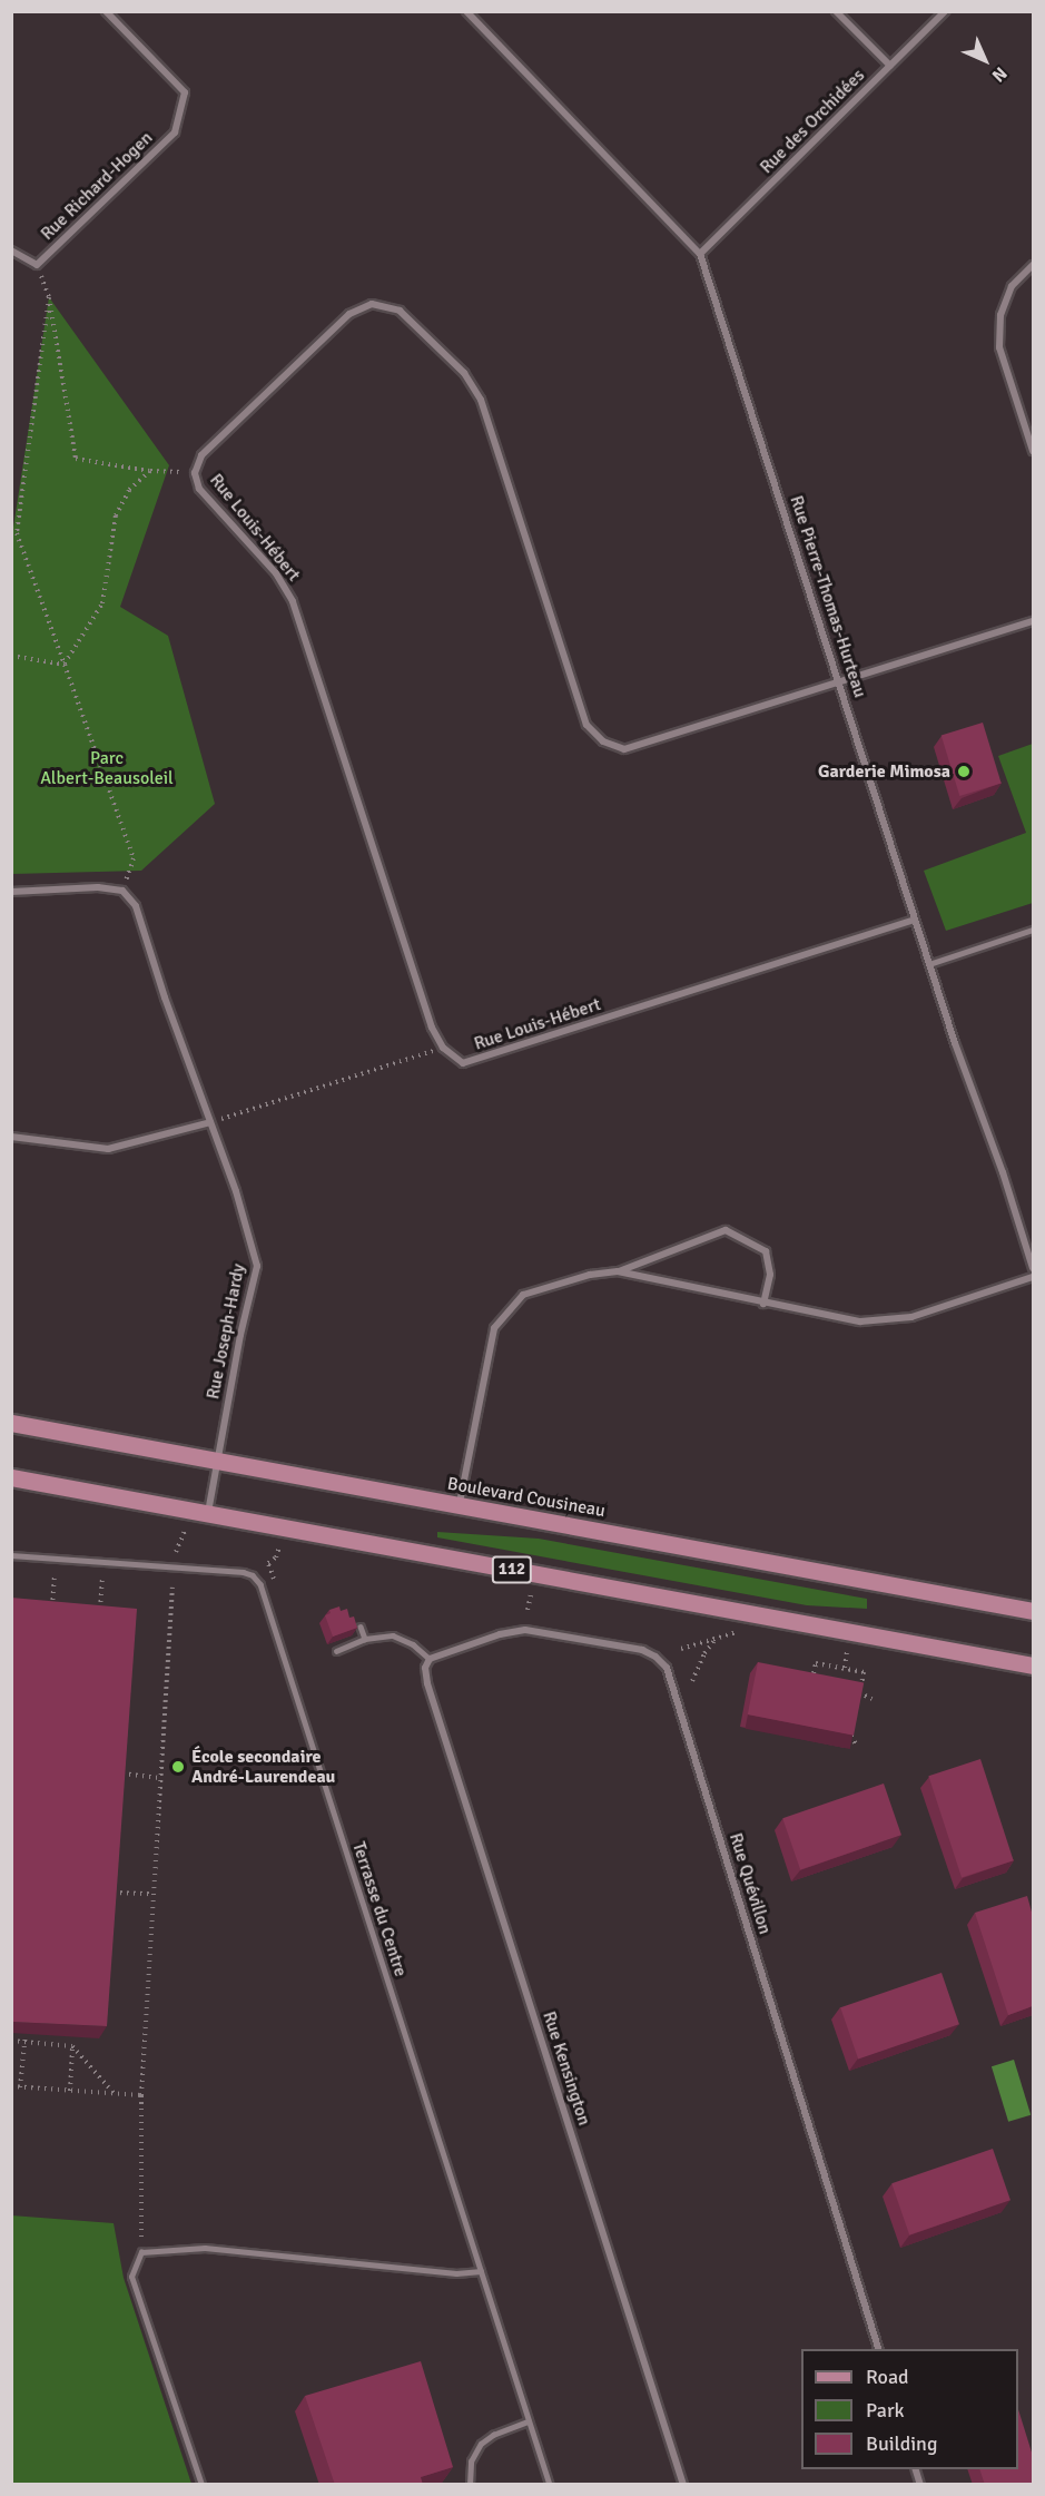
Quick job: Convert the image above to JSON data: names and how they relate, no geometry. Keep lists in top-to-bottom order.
{
  "streets": {
    "main road": ["Boulevard Cousineau", "112"],
    "street": [
      "Rue des Orchidées",
      "Rue Richard-Hogen",
      "Rue Louis-Hébert",
      "Rue Pierre-Thomas-Hurteau",
      "Rue Joseph-Hardy",
      "Rue Quévillon",
      "Rue Kensington"
    ],
    "lane": ["Terrasse du Centre"]
  },
  "crossings": [
    ["Rue des Orchidées", "Rue Pierre-Thomas-Hurteau"],
    ["Rue Louis-Hébert", "Rue Pierre-Thomas-Hurteau"],
    ["Rue Joseph-Hardy", "Boulevard Cousineau"],
    ["Rue Joseph-Hardy", "112"],
    ["Rue Quévillon", "Rue Kensington"]
  ],
  "parks": ["Parc Albert-Beausoleil"],
  "places": ["Garderie Mimosa", "École secondaire André-Laurendeau"],
  "legend": ["Road", "Park", "Building"],
  "north": "bottom right"
}
